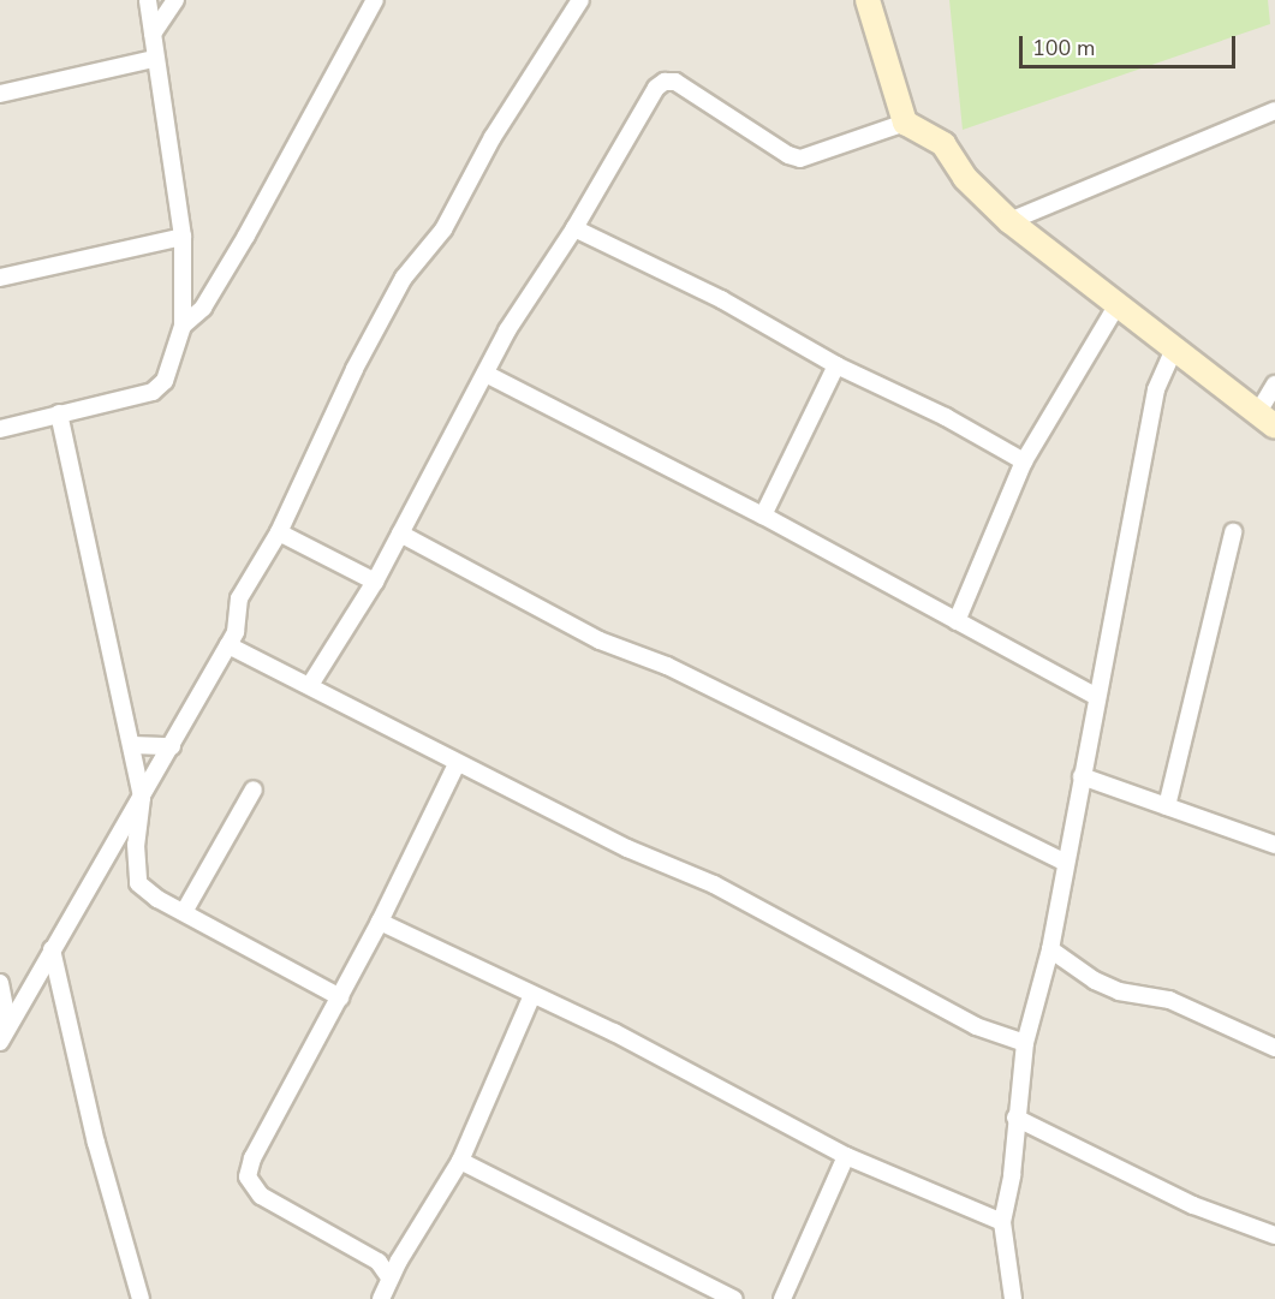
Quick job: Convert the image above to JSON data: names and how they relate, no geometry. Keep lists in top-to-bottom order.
{
  "scale_bar": "100 m"
}
